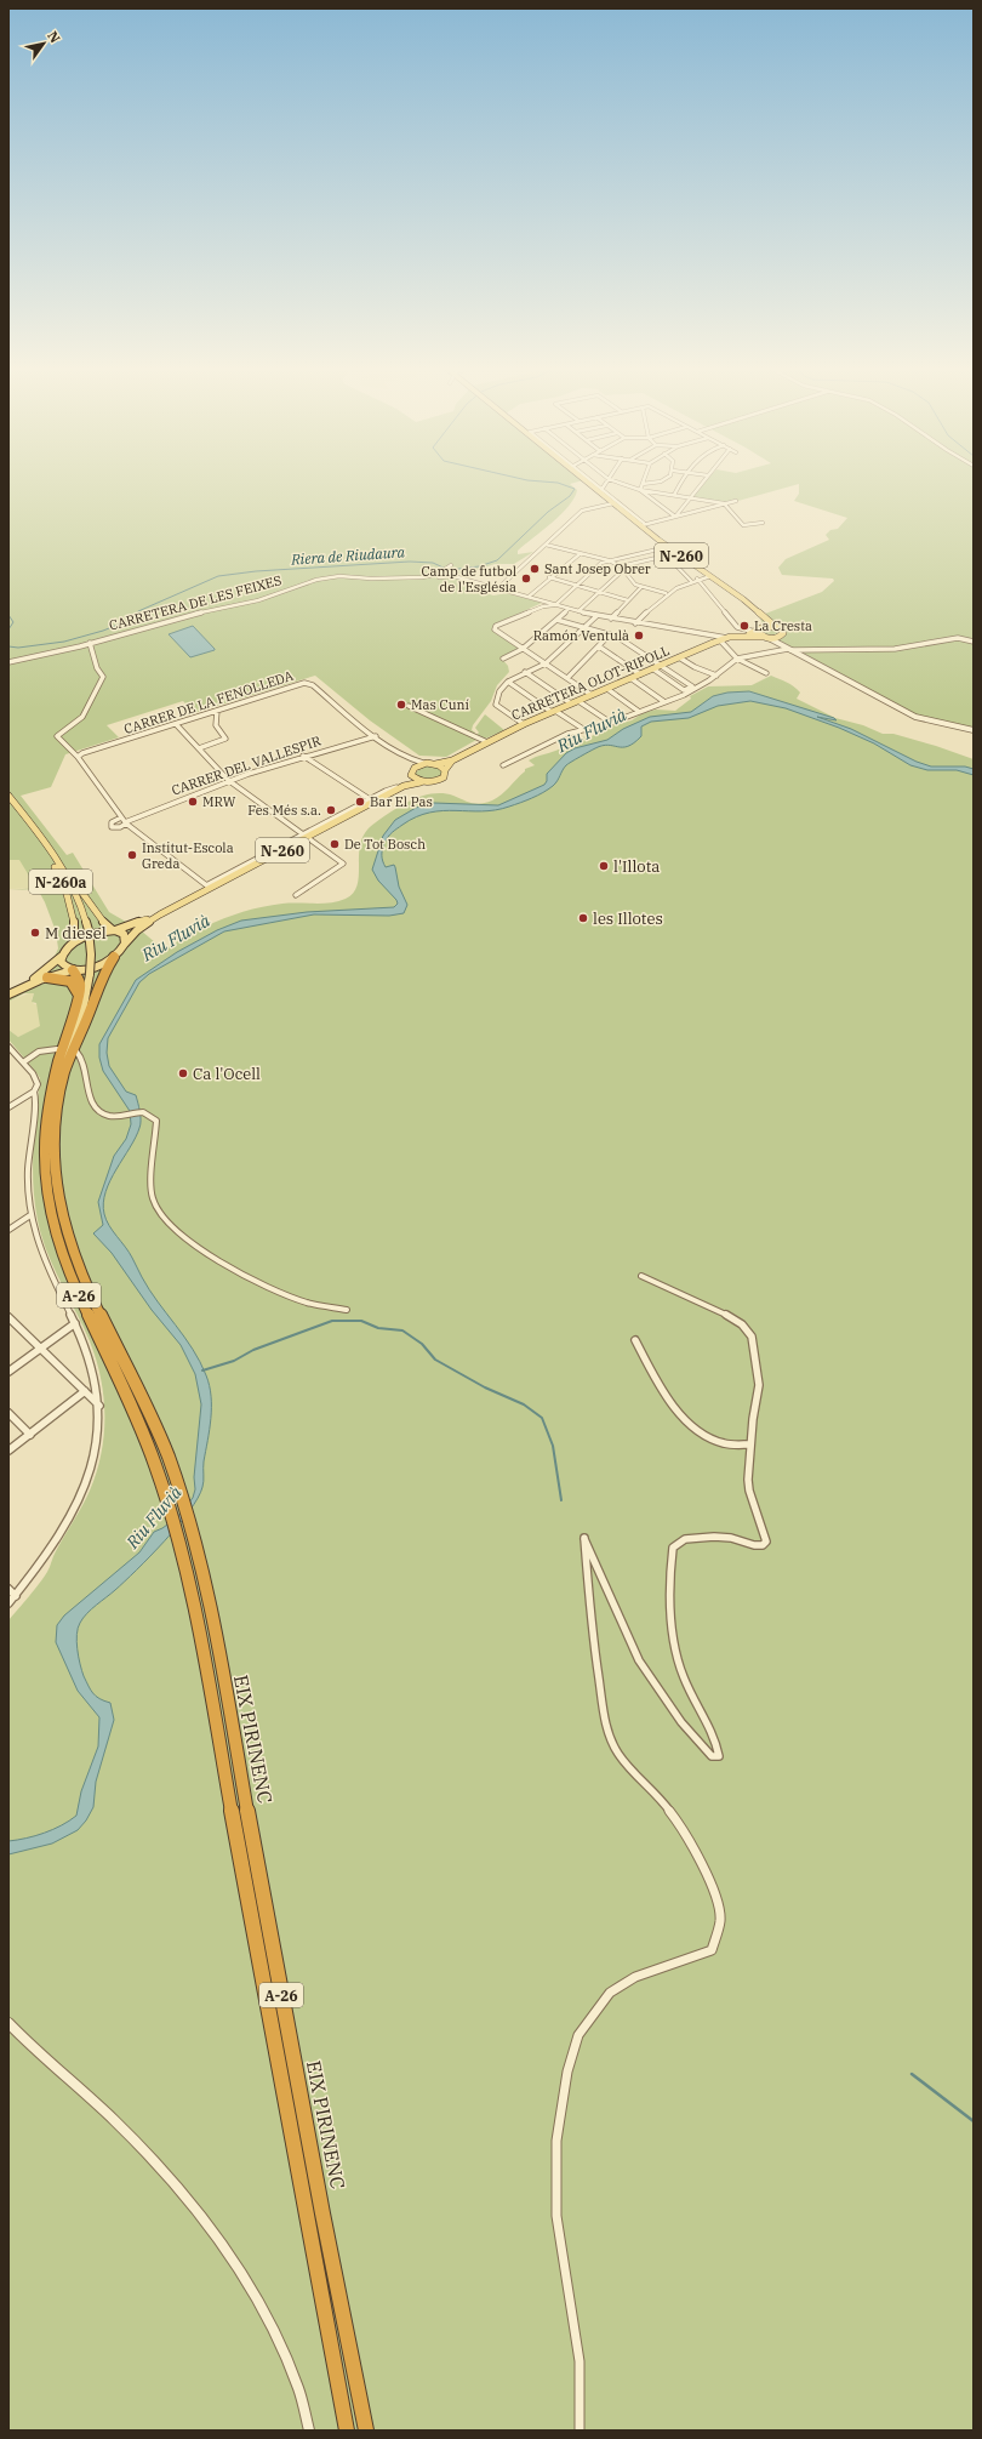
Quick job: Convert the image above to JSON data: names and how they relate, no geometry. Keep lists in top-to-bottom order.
{
  "streets": {
    "highway": ["N-260", "A-26", "EIX PIRINENC"],
    "main road": ["CARRETERA OLOT-RIPOLL", "N-260a"],
    "street": ["CARRETERA DE LES FEIXES", "CARRER DE LA FENOLLEDA", "CARRER DEL VALLESPIR"]
  },
  "crossings": [
    ["N-260", "N-260a"],
    ["N-260", "EIX PIRINENC"],
    ["CARRER DE LA FENOLLEDA", "CARRER DEL VALLESPIR"],
    ["N-260a", "EIX PIRINENC"]
  ],
  "water": ["Riera de Riudaura", "Riu Fluvià"],
  "places": [
    "Sant Josep Obrer",
    "Camp de futbol de l'Església",
    "La Cresta",
    "Ramón Ventulà",
    "Mas Cuní",
    "MRW",
    "Bar El Pas",
    "Fes Més s.a.",
    "De Tot Bosch",
    "Institut-Escola Greda",
    "l'Illota",
    "les Illotes",
    "M diesel",
    "Ca l'Ocell"
  ],
  "north": "top right"
}
